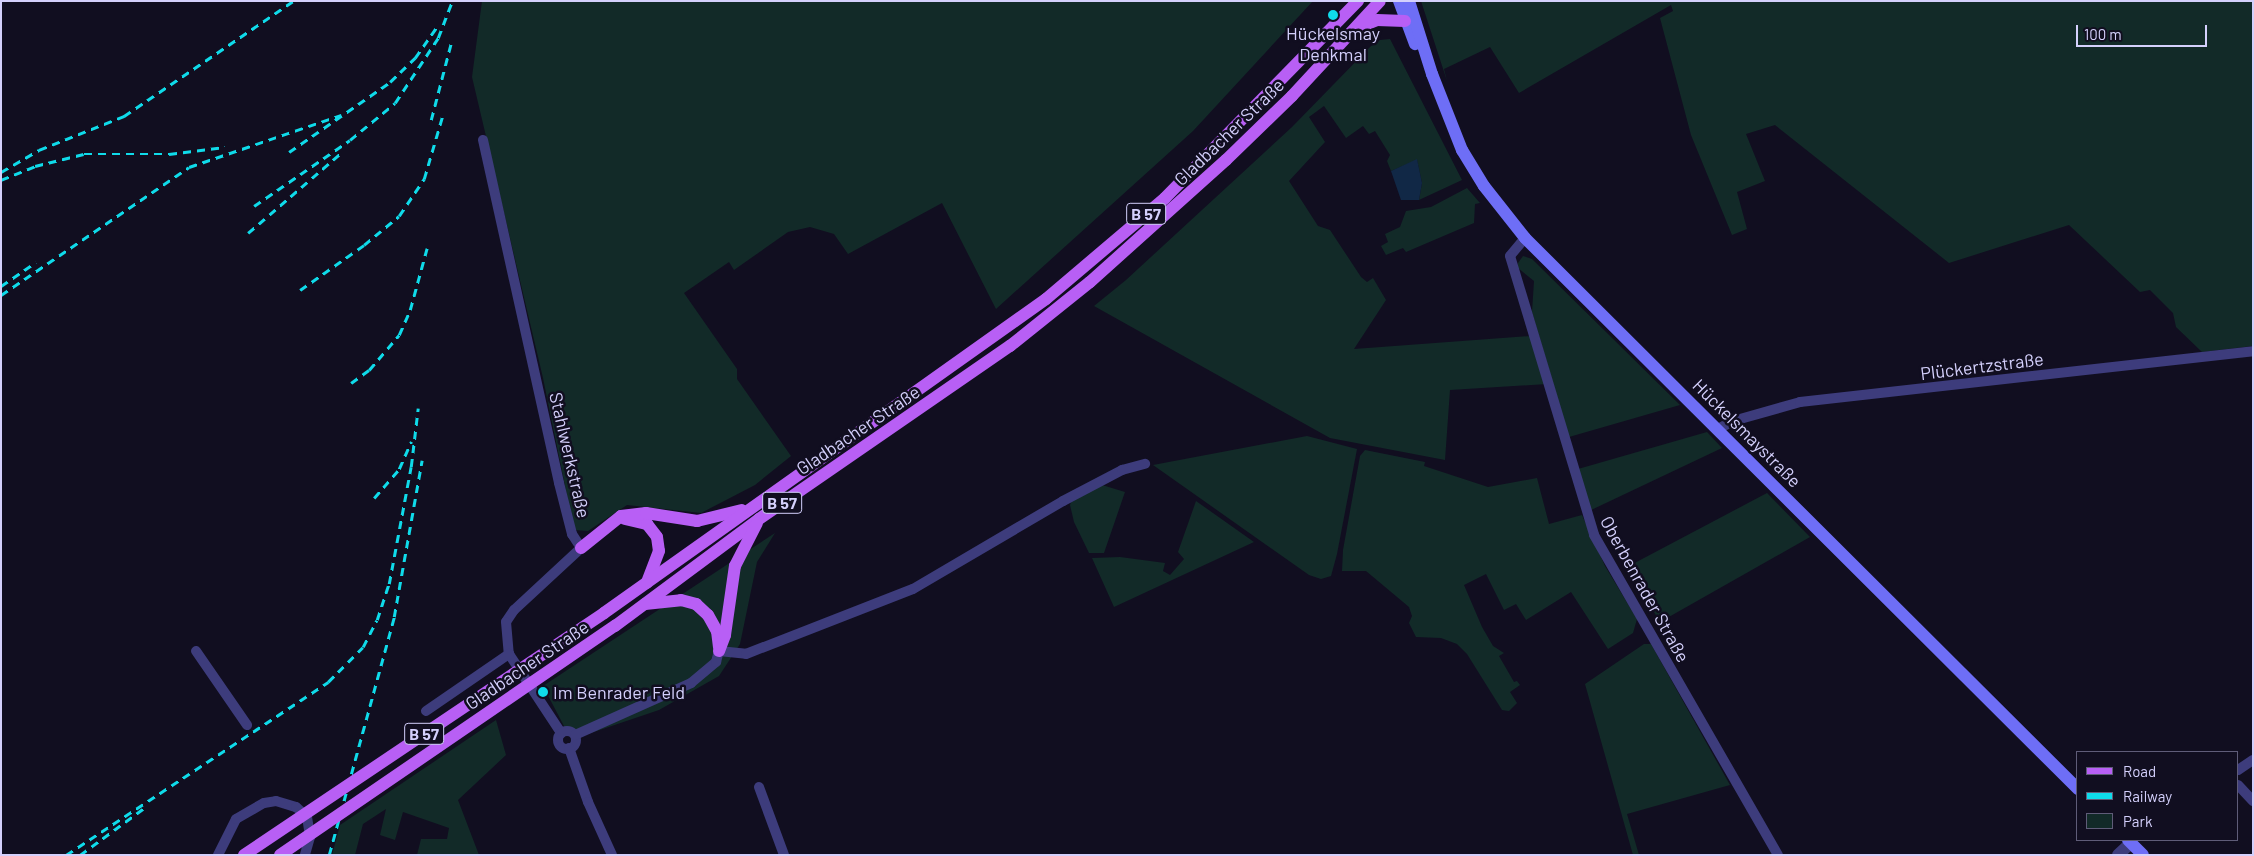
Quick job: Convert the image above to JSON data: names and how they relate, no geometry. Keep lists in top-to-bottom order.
{
  "streets": {
    "main road": ["Gladbacher Straße", "B 57", "Hückelsmaystraße"],
    "street": ["Plückertzstraße", "Stahlwerkstraße", "Oberbenrader Straße"]
  },
  "crossings": [
    ["Plückertzstraße", "Hückelsmaystraße"],
    ["Hückelsmaystraße", "Oberbenrader Straße"]
  ],
  "places": ["Hückelsmay Denkmal", "Im Benrader Feld"],
  "legend": ["Road", "Railway", "Park"],
  "scale_bar": "100 m"
}
